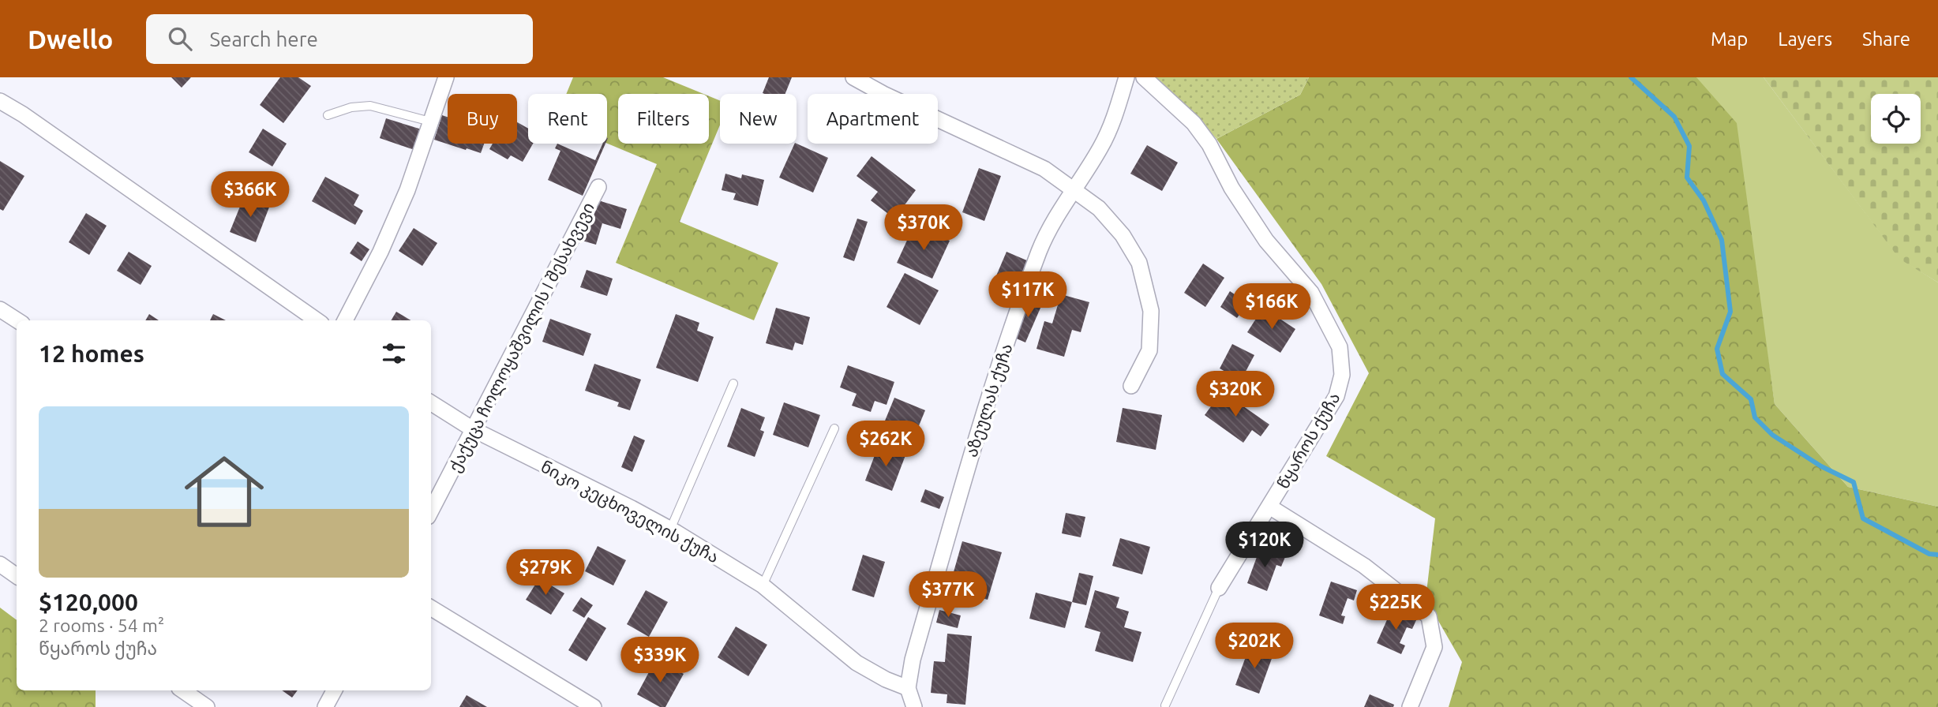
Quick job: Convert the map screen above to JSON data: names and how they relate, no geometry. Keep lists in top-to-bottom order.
{
  "streets": {
    "street": [
      "ქაქუცა ჩოლოყაშვილის I შესახვევი",
      "აზეულას ქუჩა",
      "წყაროს ქუჩა",
      "ნიკო კეცხოველის ქუჩა"
    ]
  },
  "crossings": [
    ["ქაქუცა ჩოლოყაშვილის I შესახვევი", "ნიკო კეცხოველის ქუჩა"],
    ["აზეულას ქუჩა", "ნიკო კეცხოველის ქუჩა"]
  ],
  "page": {
    "header": "Dwello",
    "search": "Search here",
    "nav": ["Map", "Layers", "Share"],
    "chip": [
      "Buy",
      "Rent",
      "Filters",
      "New",
      "Apartment"
    ],
    "price": [
      "$366K",
      "$370K",
      "$117K",
      "$166K",
      "$320K",
      "$262K",
      "$120K",
      "$279K",
      "$377K",
      "$225K",
      "$202K",
      "$339K"
    ],
    "heading": "12 homes",
    "list": [
      {
        "name": "$120,000",
        "note": "2 rooms · 54 m² · წყაროს ქუჩა"
      }
    ]
  }
}
